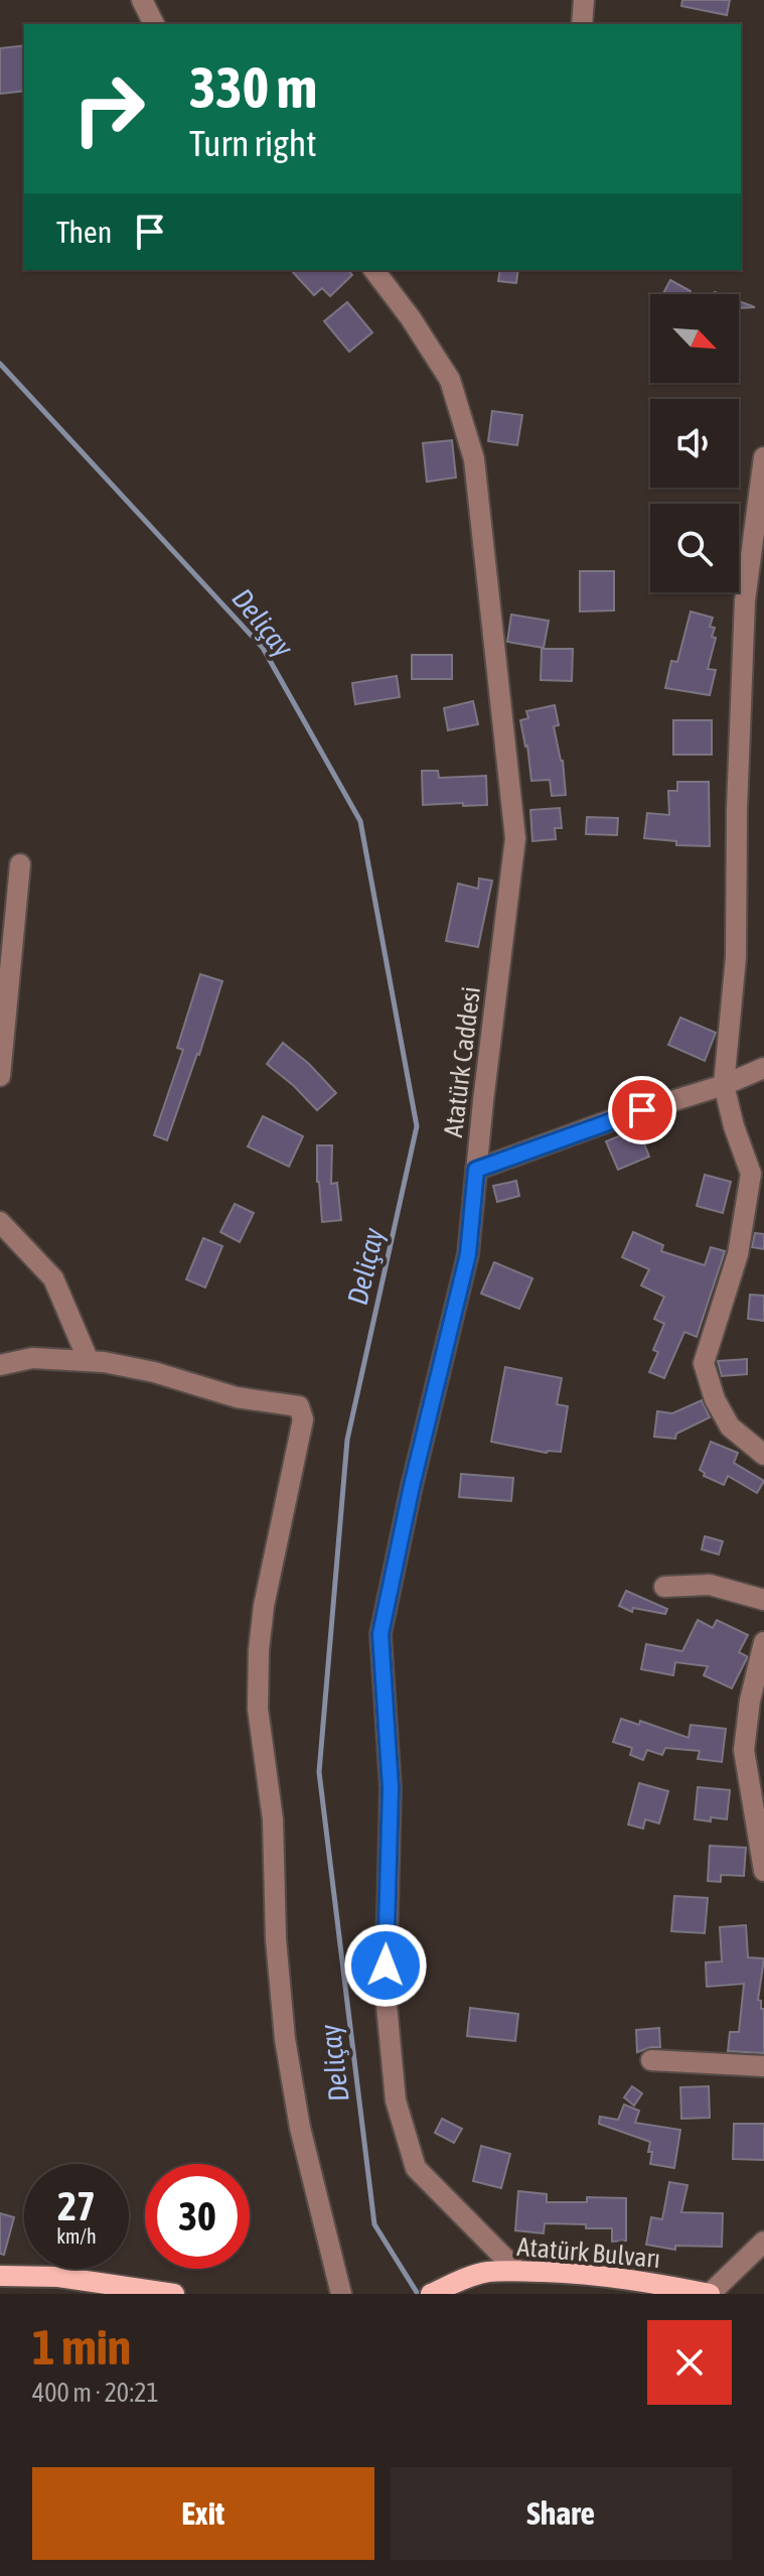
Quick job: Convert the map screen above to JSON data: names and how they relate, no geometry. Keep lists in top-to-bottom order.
{
  "streets": {
    "main road": ["Atatürk Bulvarı"],
    "street": ["Atatürk Caddesi"]
  },
  "crossings": [
    ["Atatürk Caddesi", "Atatürk Bulvarı"]
  ],
  "water": ["Deliçay"],
  "north": "bottom right",
  "page": {
    "turn": ["330 m", "Turn right"],
    "then": "Then",
    "speed": "27 km/h",
    "limit": "30",
    "heading": ["1 min", "400 m · 20:21"],
    "buttons": ["Exit", "Share"]
  }
}
